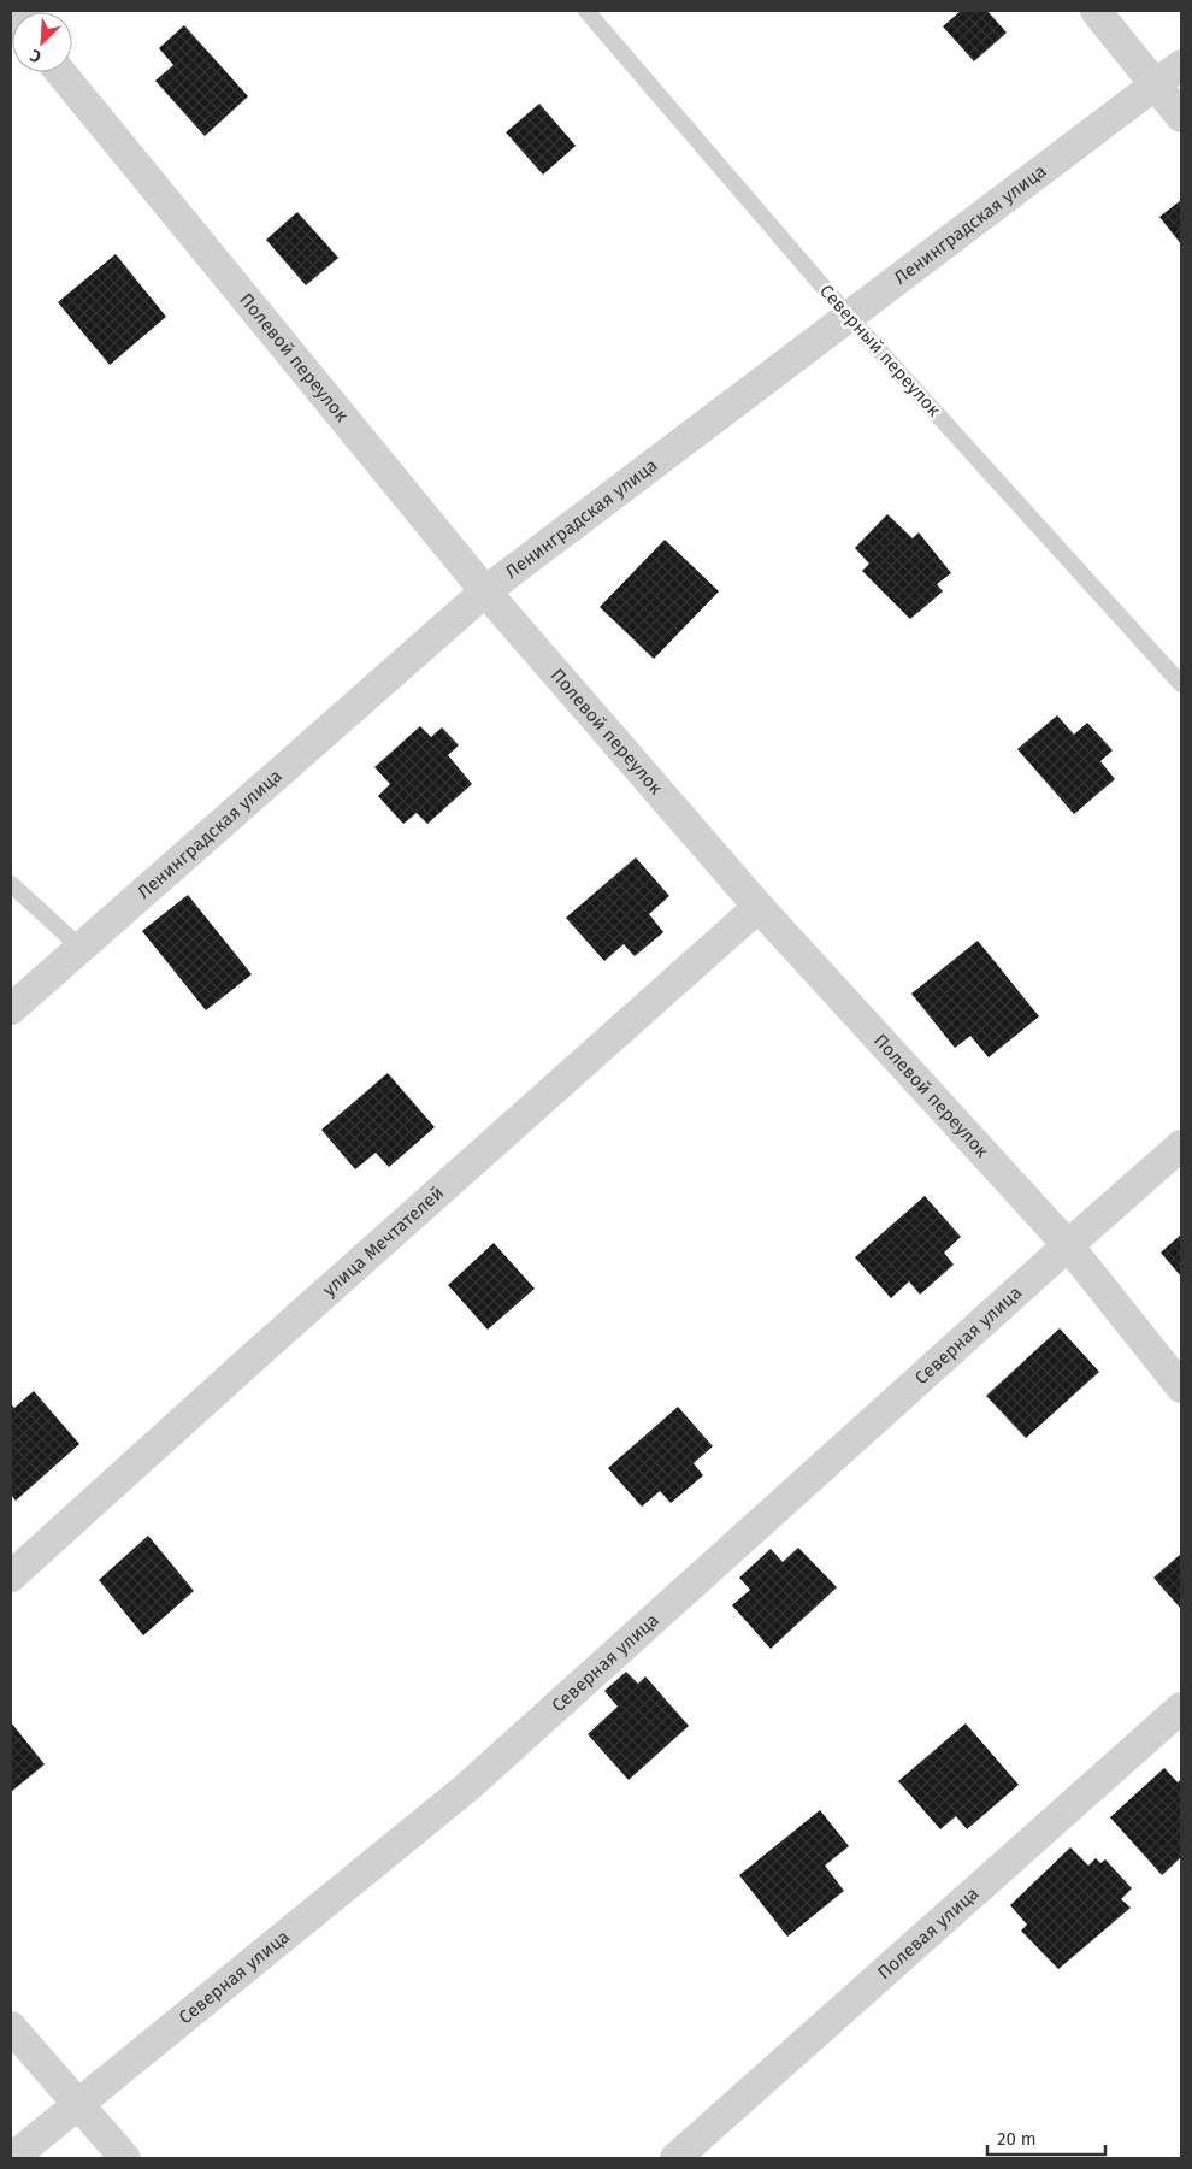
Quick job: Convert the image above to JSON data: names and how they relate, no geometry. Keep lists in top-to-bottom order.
{
  "streets": {
    "street": [
      "Ленинградская улица",
      "Полевой переулок",
      "улица Мечтателей",
      "Северная улица",
      "Полевая улица"
    ],
    "lane": ["Северный переулок"]
  },
  "crossings": [
    ["Ленинградская улица", "Северный переулок"],
    ["Ленинградская улица", "Полевой переулок"],
    ["Полевой переулок", "улица Мечтателей"],
    ["Полевой переулок", "Северная улица"]
  ],
  "scale_bar": "20 m",
  "north": "bottom left"
}
